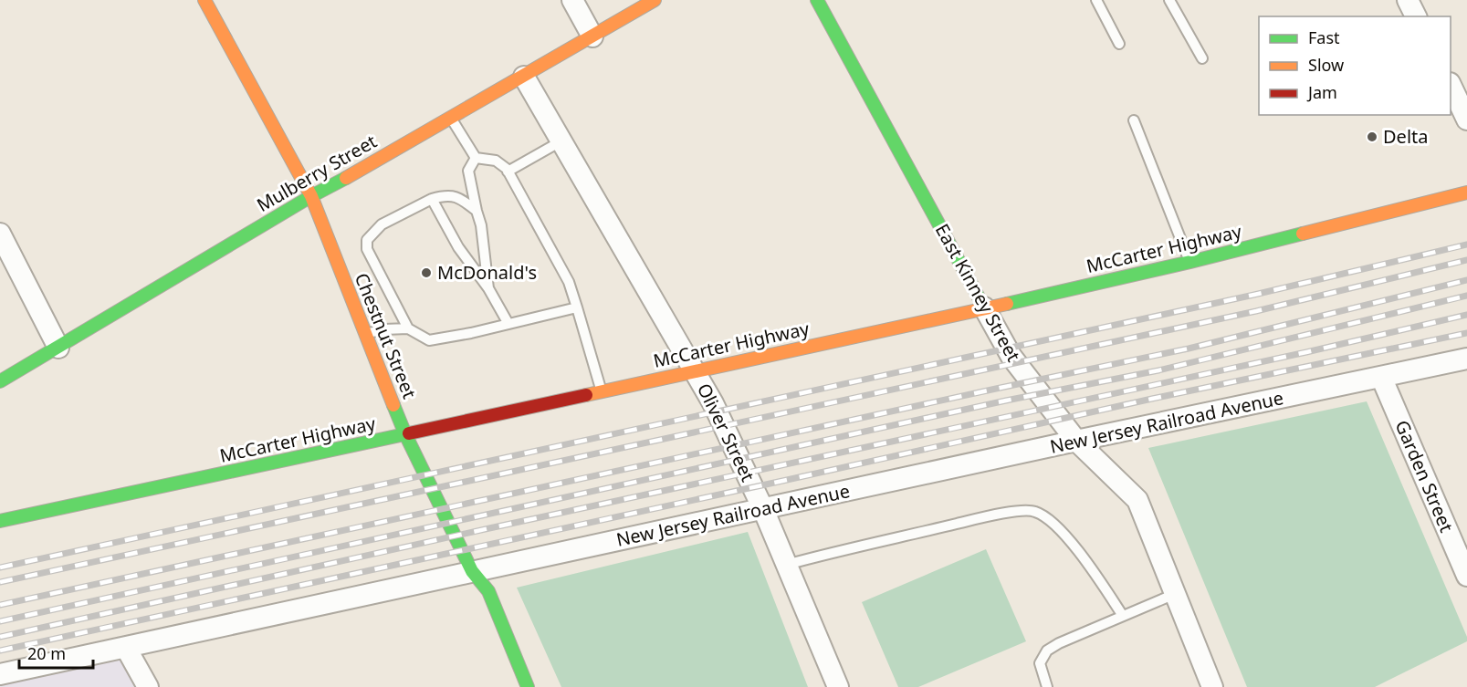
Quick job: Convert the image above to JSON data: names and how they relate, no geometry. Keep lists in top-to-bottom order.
{
  "streets": {
    "street": [
      "Mulberry Street",
      "McCarter Highway",
      "East Kinney Street",
      "Chestnut Street",
      "New Jersey Railroad Avenue",
      "Oliver Street",
      "Garden Street"
    ]
  },
  "crossings": [
    ["Mulberry Street", "Chestnut Street"],
    ["Mulberry Street", "Oliver Street"],
    ["McCarter Highway", "East Kinney Street"],
    ["McCarter Highway", "Chestnut Street"],
    ["McCarter Highway", "Oliver Street"],
    ["East Kinney Street", "New Jersey Railroad Avenue"],
    ["Chestnut Street", "New Jersey Railroad Avenue"],
    ["New Jersey Railroad Avenue", "Oliver Street"],
    ["New Jersey Railroad Avenue", "Garden Street"]
  ],
  "places": ["Delta", "McDonald's"],
  "legend": ["Fast", "Slow", "Jam"],
  "scale_bar": "20 m"
}
